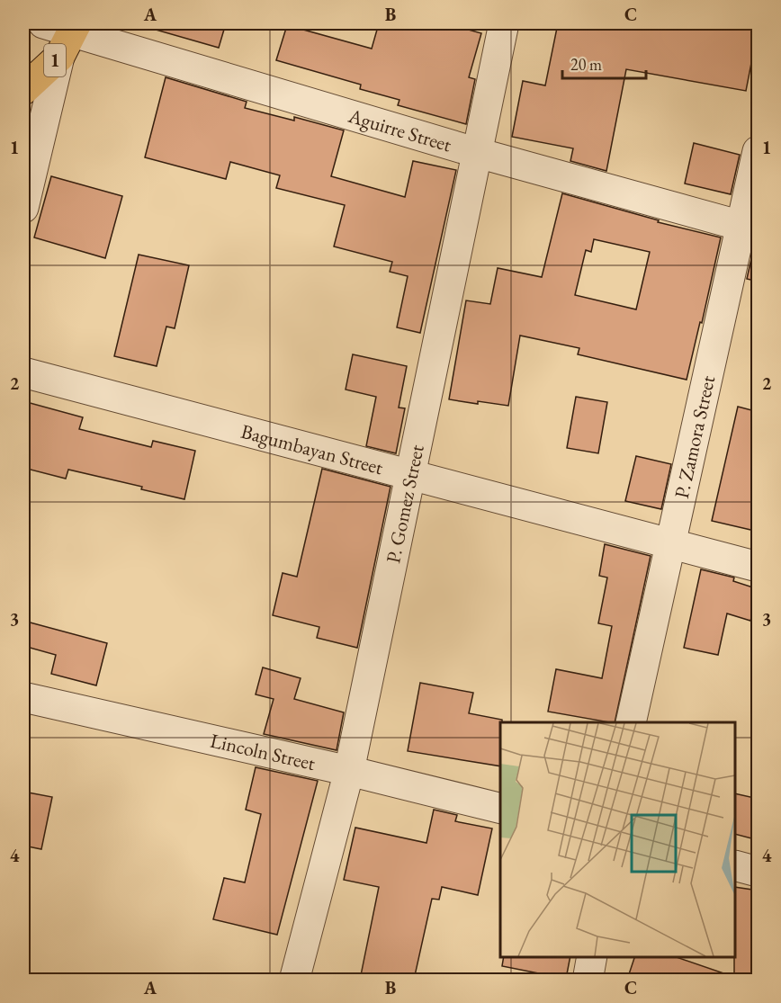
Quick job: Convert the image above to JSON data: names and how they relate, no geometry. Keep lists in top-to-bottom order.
{
  "streets": {
    "main road": ["1"],
    "street": [
      "Aguirre Street",
      "P. Zamora Street",
      "Bagumbayan Street",
      "P. Gomez Street",
      "Lincoln Street"
    ]
  },
  "crossings": [
    ["1", "Aguirre Street"],
    ["Aguirre Street", "P. Zamora Street"],
    ["Aguirre Street", "P. Gomez Street"],
    ["P. Zamora Street", "Bagumbayan Street"],
    ["Bagumbayan Street", "P. Gomez Street"],
    ["P. Gomez Street", "Lincoln Street"]
  ],
  "scale_bar": "20 m",
  "grid": {
    "columns": ["A", "B", "C"],
    "rows": [
      "1",
      "2",
      "3",
      "4"
    ]
  }
}
